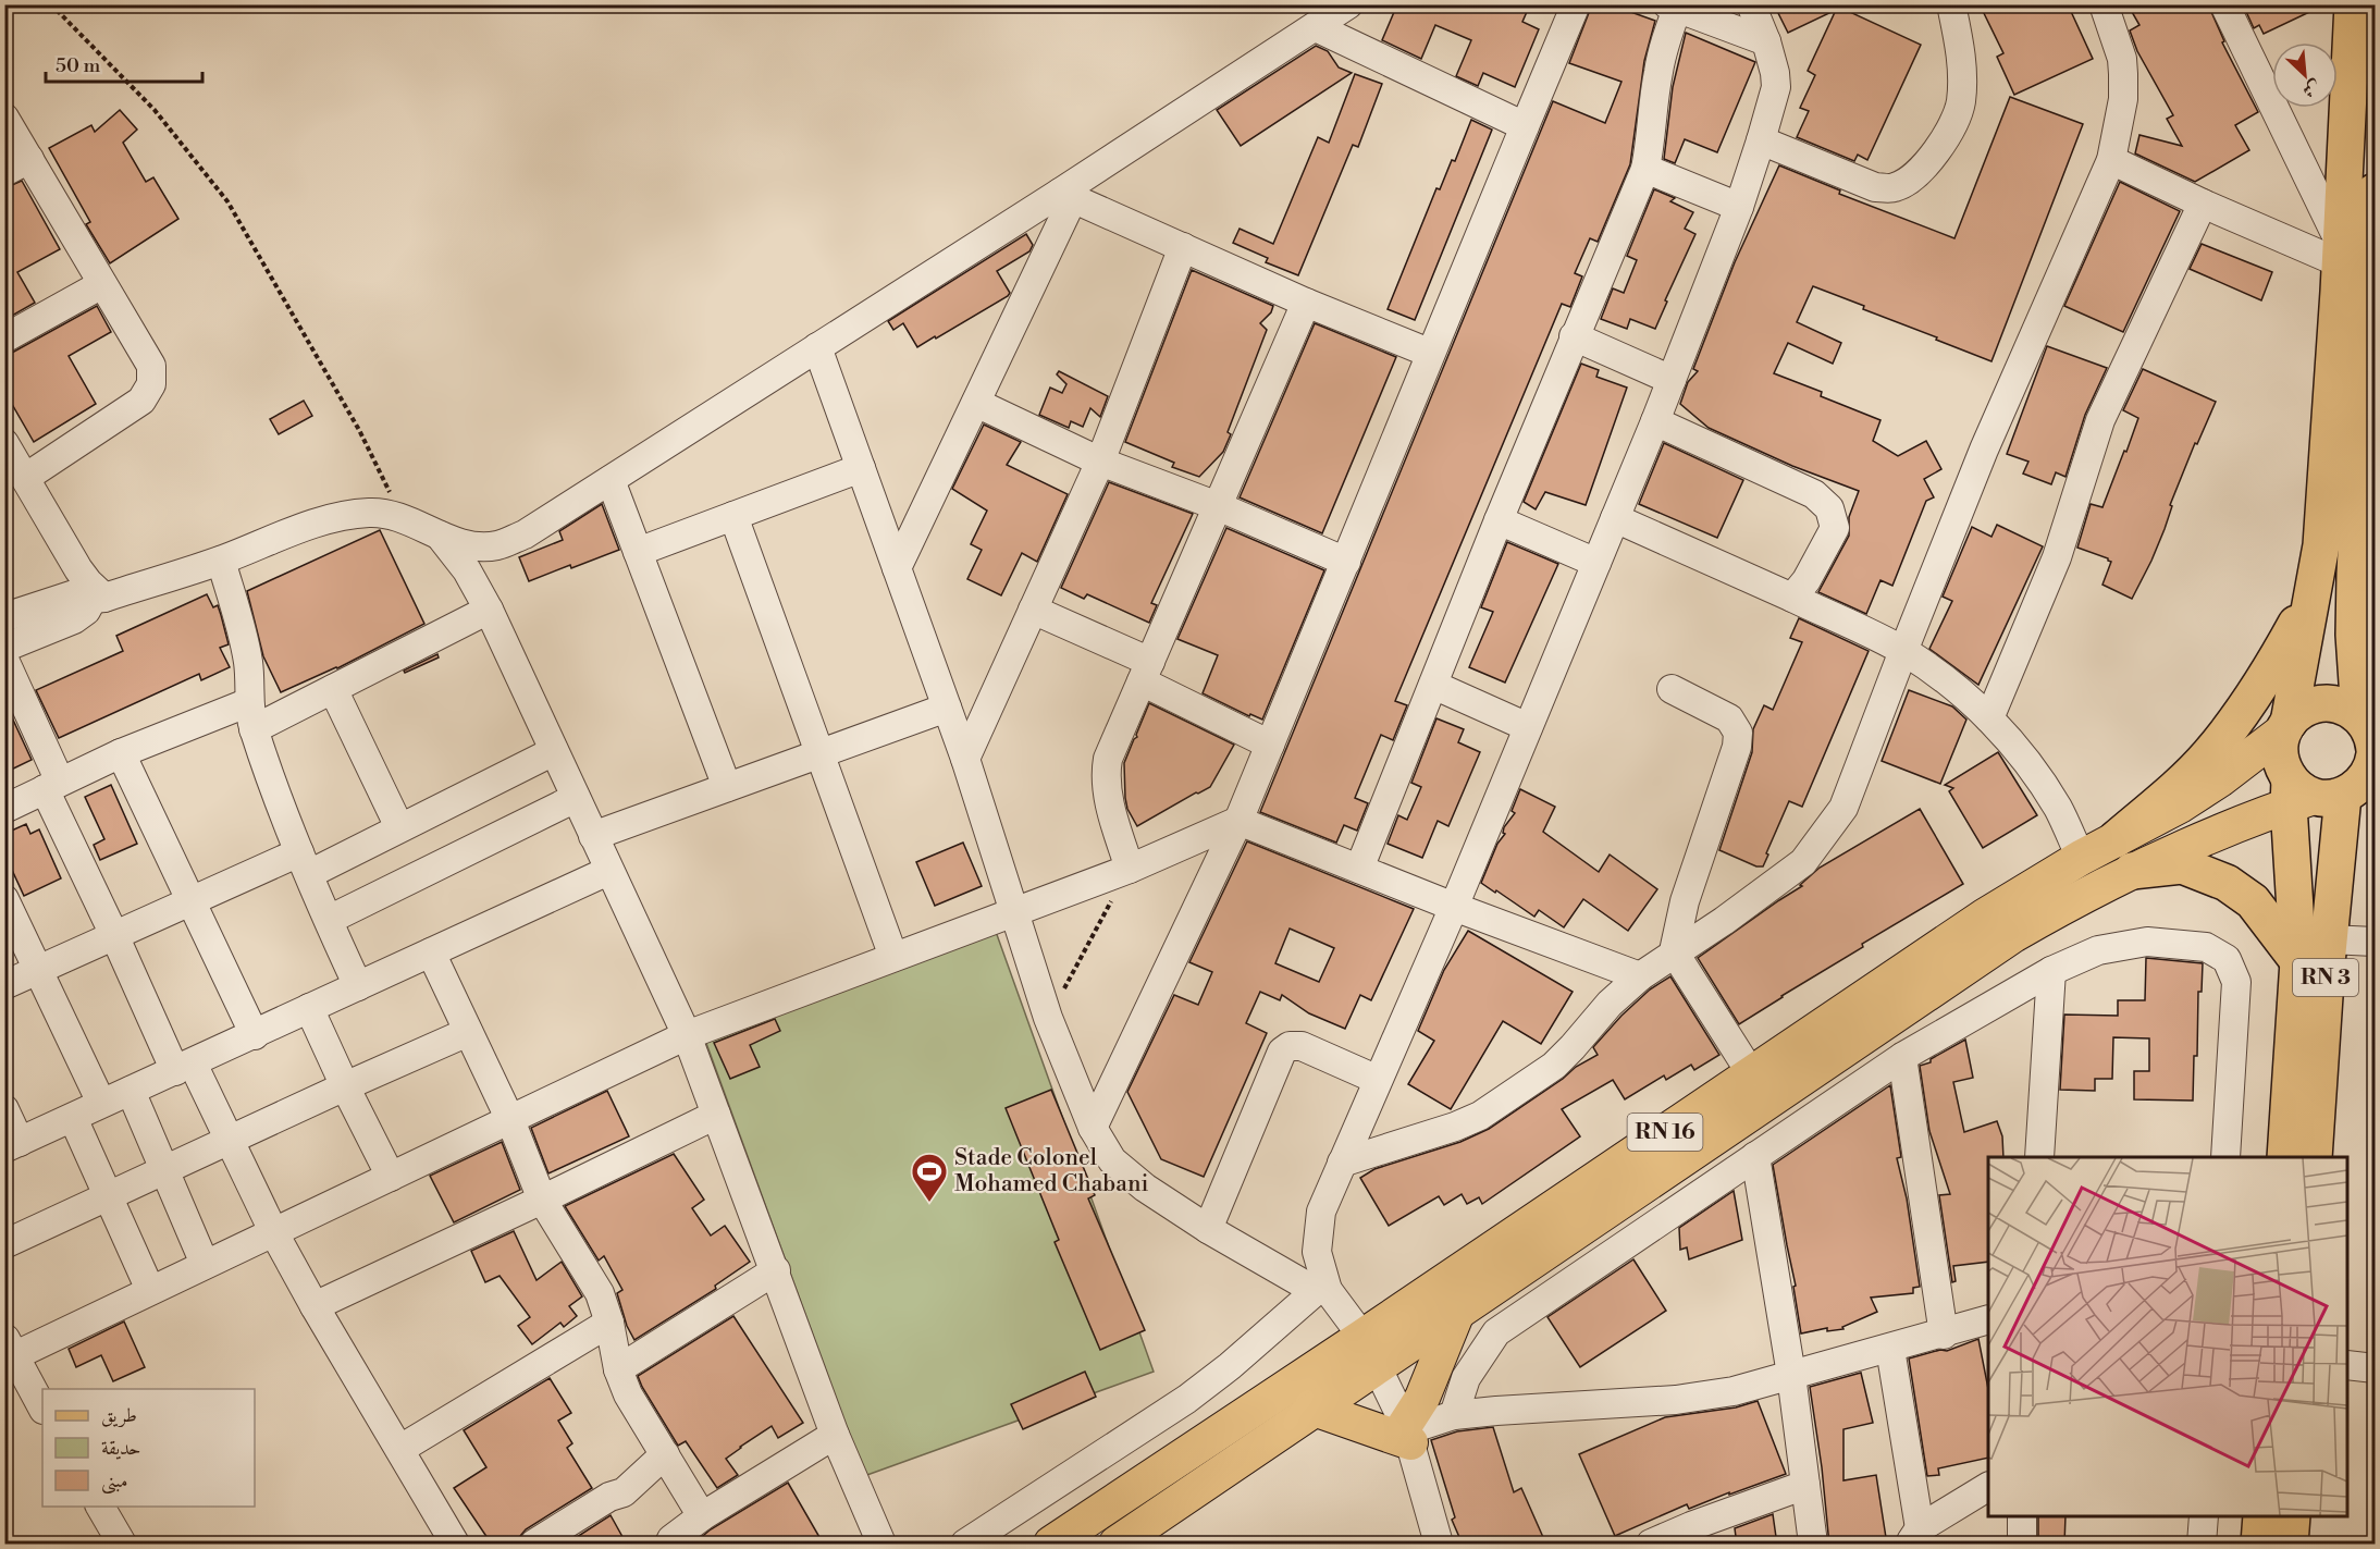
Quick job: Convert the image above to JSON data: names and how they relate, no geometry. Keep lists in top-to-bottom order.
{
  "streets": {
    "highway": ["RN 3"],
    "main road": ["RN 16"]
  },
  "crossings": [
    ["RN 3", "RN 16"]
  ],
  "places": {
    "sports": ["Stade Colonel Mohamed Chabani"]
  },
  "legend": ["طريق", "حديقة", "مبنى"],
  "scale_bar": "50 m",
  "north": "bottom right"
}
